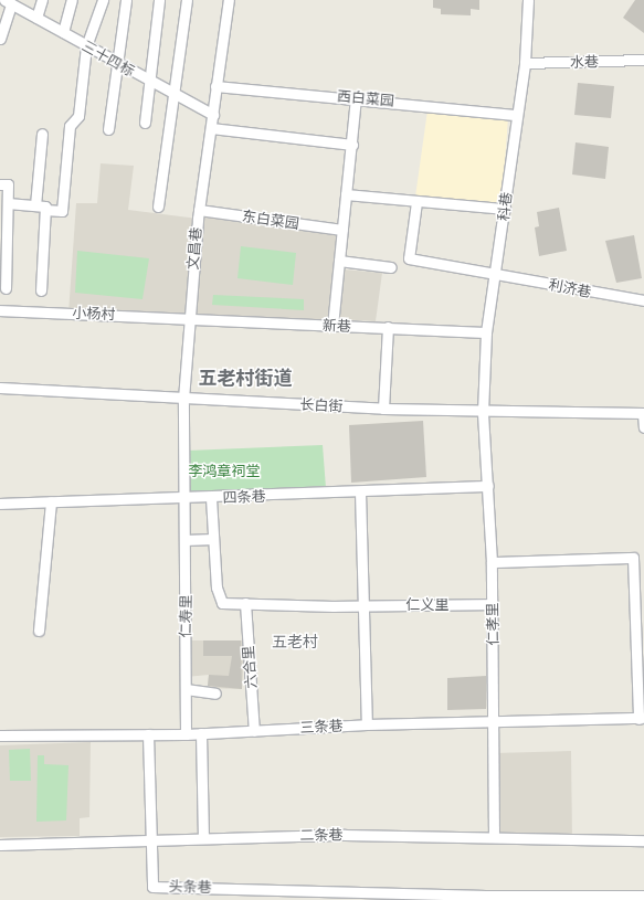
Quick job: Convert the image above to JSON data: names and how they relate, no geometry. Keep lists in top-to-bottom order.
{
  "streets": {
    "street": [
      "三十四标",
      "水巷",
      "西白菜园",
      "科巷",
      "东白菜园",
      "文昌巷",
      "利济巷",
      "小杨村",
      "新巷",
      "长白街",
      "四条巷",
      "仁义里",
      "仁寿里",
      "仁孝里",
      "六合里",
      "三条巷",
      "二条巷",
      "头条巷"
    ]
  },
  "crossings": [
    ["三十四标", "文昌巷"],
    ["水巷", "科巷"],
    ["西白菜园", "科巷"],
    ["西白菜园", "文昌巷"],
    ["科巷", "利济巷"],
    ["科巷", "新巷"],
    ["科巷", "长白街"],
    ["科巷", "仁孝里"],
    ["东白菜园", "文昌巷"],
    ["文昌巷", "小杨村"],
    ["文昌巷", "新巷"],
    ["文昌巷", "长白街"],
    ["文昌巷", "四条巷"],
    ["文昌巷", "仁寿里"],
    ["小杨村", "新巷"],
    ["长白街", "仁孝里"],
    ["四条巷", "仁寿里"],
    ["四条巷", "仁孝里"],
    ["仁义里", "仁孝里"],
    ["仁义里", "六合里"],
    ["仁寿里", "三条巷"],
    ["仁孝里", "三条巷"],
    ["仁孝里", "二条巷"],
    ["六合里", "三条巷"],
    ["三条巷", "头条巷"],
    ["二条巷", "头条巷"]
  ],
  "districts": ["五老村街道", "五老村"],
  "parks": ["李鸿章祠堂"]
}
